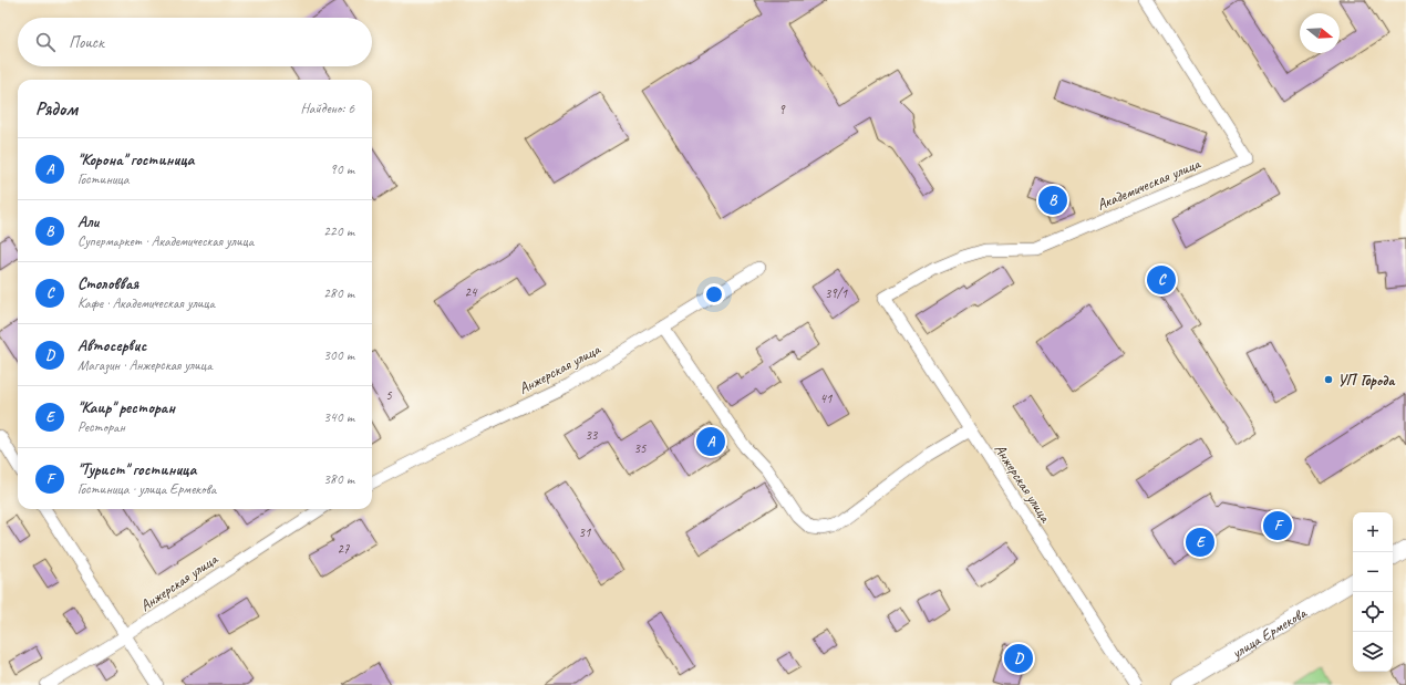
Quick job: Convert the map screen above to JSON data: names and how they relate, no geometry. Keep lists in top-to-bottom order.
{
  "streets": {
    "main road": ["улица Ермекова"],
    "street": ["Академическая улица", "Анжерская улица"]
  },
  "crossings": [
    ["Академическая улица", "Анжерская улица"]
  ],
  "places": ["УП Города"],
  "house_numbers": [
    "9",
    "24",
    "39/1",
    "5",
    "41",
    "33",
    "35",
    "31",
    "27"
  ],
  "north": "right",
  "page": {
    "search": "Поиск",
    "heading": ["Рядом", "Найдено: 6"],
    "list": [
      {
        "mark": "A",
        "name": "\"Корона\" гостиница",
        "note": "Гостиница",
        "value": "90 m"
      },
      {
        "mark": "B",
        "name": "Али",
        "note": "Супермаркет · Академическая улица",
        "value": "220 m"
      },
      {
        "mark": "C",
        "name": "Столоввая",
        "note": "Кафе · Академическая улица",
        "value": "280 m"
      },
      {
        "mark": "D",
        "name": "Автосервис",
        "note": "Магазин · Анжерская улица",
        "value": "300 m"
      },
      {
        "mark": "E",
        "name": "\"Каир\" ресторан",
        "note": "Ресторан",
        "value": "340 m"
      },
      {
        "mark": "F",
        "name": "\"Турист\" гостиница",
        "note": "Гостиница · улица Ермекова",
        "value": "380 m"
      }
    ],
    "pins": [
      "B",
      "C",
      "A",
      "F",
      "E",
      "D"
    ],
    "map_buttons": ["+", "−"]
  }
}
